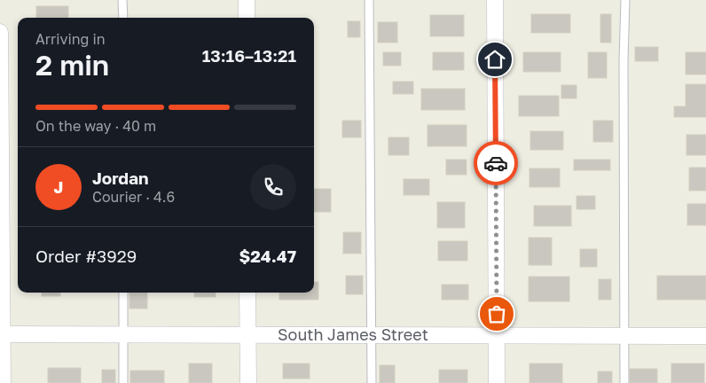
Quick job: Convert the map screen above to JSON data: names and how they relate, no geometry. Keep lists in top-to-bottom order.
{
  "streets": {
    "street": ["South James Street"]
  },
  "page": {
    "heading": ["2 min", "Arriving in", "13:16–13:21"],
    "panel": [
      "Jordan",
      "Courier · 4.6",
      "Order #3929",
      "$24.47"
    ],
    "bar": "On the way · 40 m",
    "round": "J"
  }
}
